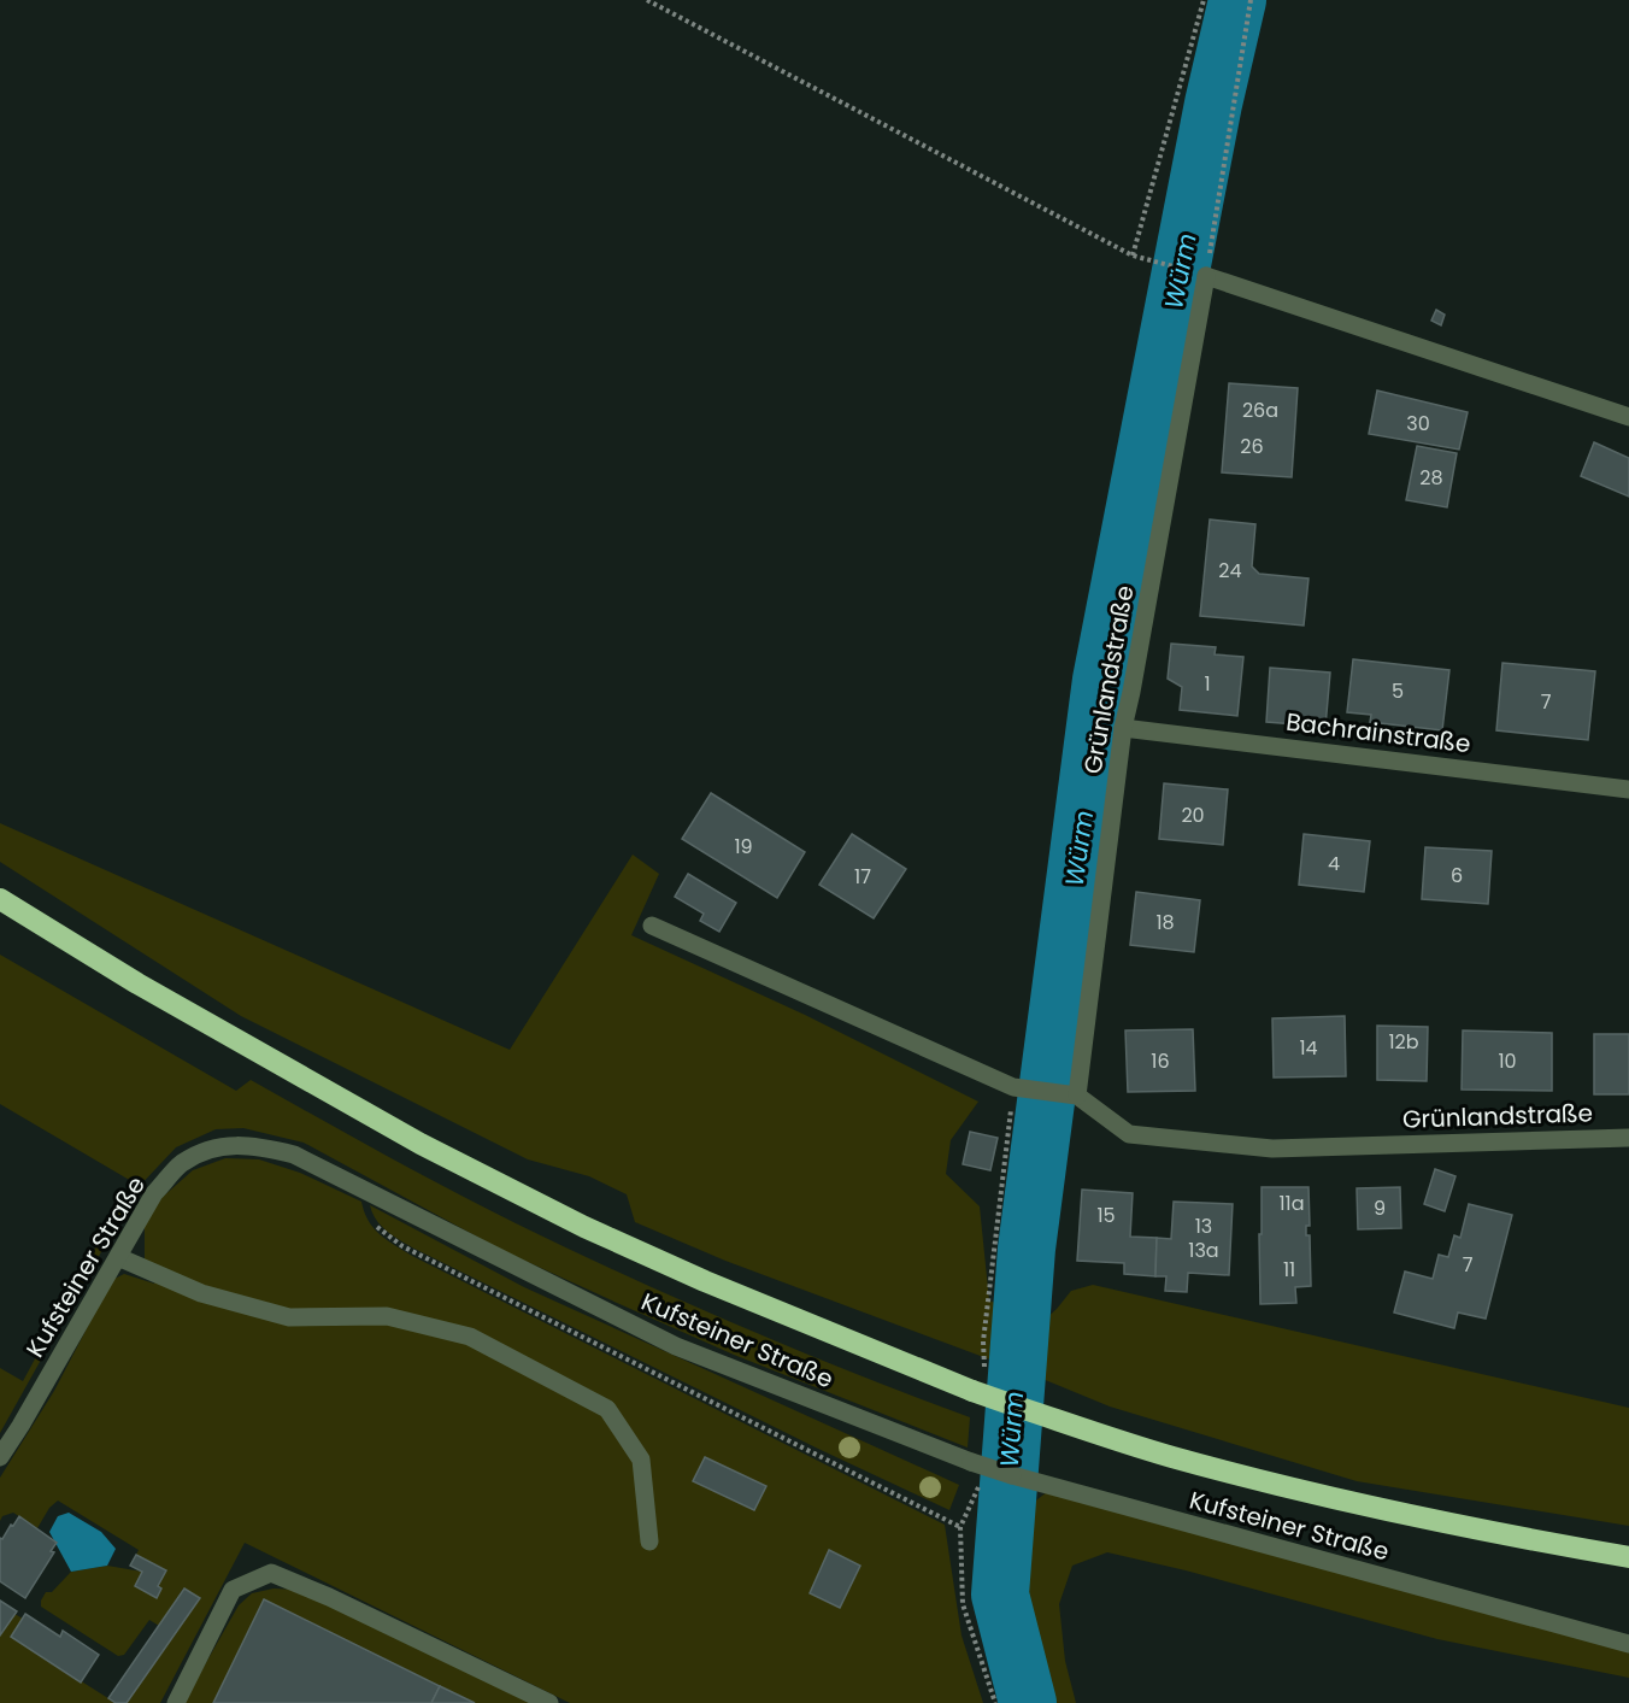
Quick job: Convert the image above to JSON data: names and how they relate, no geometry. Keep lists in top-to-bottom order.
{
  "streets": {
    "street": ["Grünlandstraße", "Bachrainstraße", "Kufsteiner Straße"]
  },
  "crossings": [
    ["Grünlandstraße", "Bachrainstraße"]
  ],
  "water": ["Würm"],
  "house_numbers": [
    "26a",
    "30",
    "26",
    "28",
    "24",
    "1",
    "5",
    "7",
    "20",
    "19",
    "4",
    "6",
    "17",
    "18",
    "12b",
    "14",
    "16",
    "10",
    "11a",
    "9",
    "15",
    "13",
    "13a",
    "7",
    "11"
  ]
}
